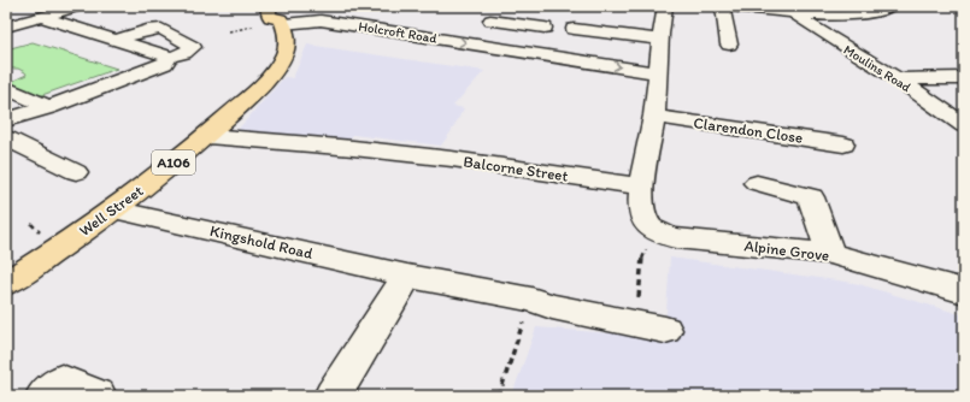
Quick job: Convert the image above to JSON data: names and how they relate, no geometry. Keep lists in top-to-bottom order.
{
  "streets": {
    "main road": ["A106", "Well Street"],
    "street": [
      "Holcroft Road",
      "Moulins Road",
      "Clarendon Close",
      "Balcorne Street",
      "Kingshold Road",
      "Alpine Grove"
    ]
  },
  "crossings": [
    ["Holcroft Road", "Well Street"],
    ["Balcorne Street", "Well Street"],
    ["Balcorne Street", "Alpine Grove"],
    ["Well Street", "Kingshold Road"]
  ]
}
